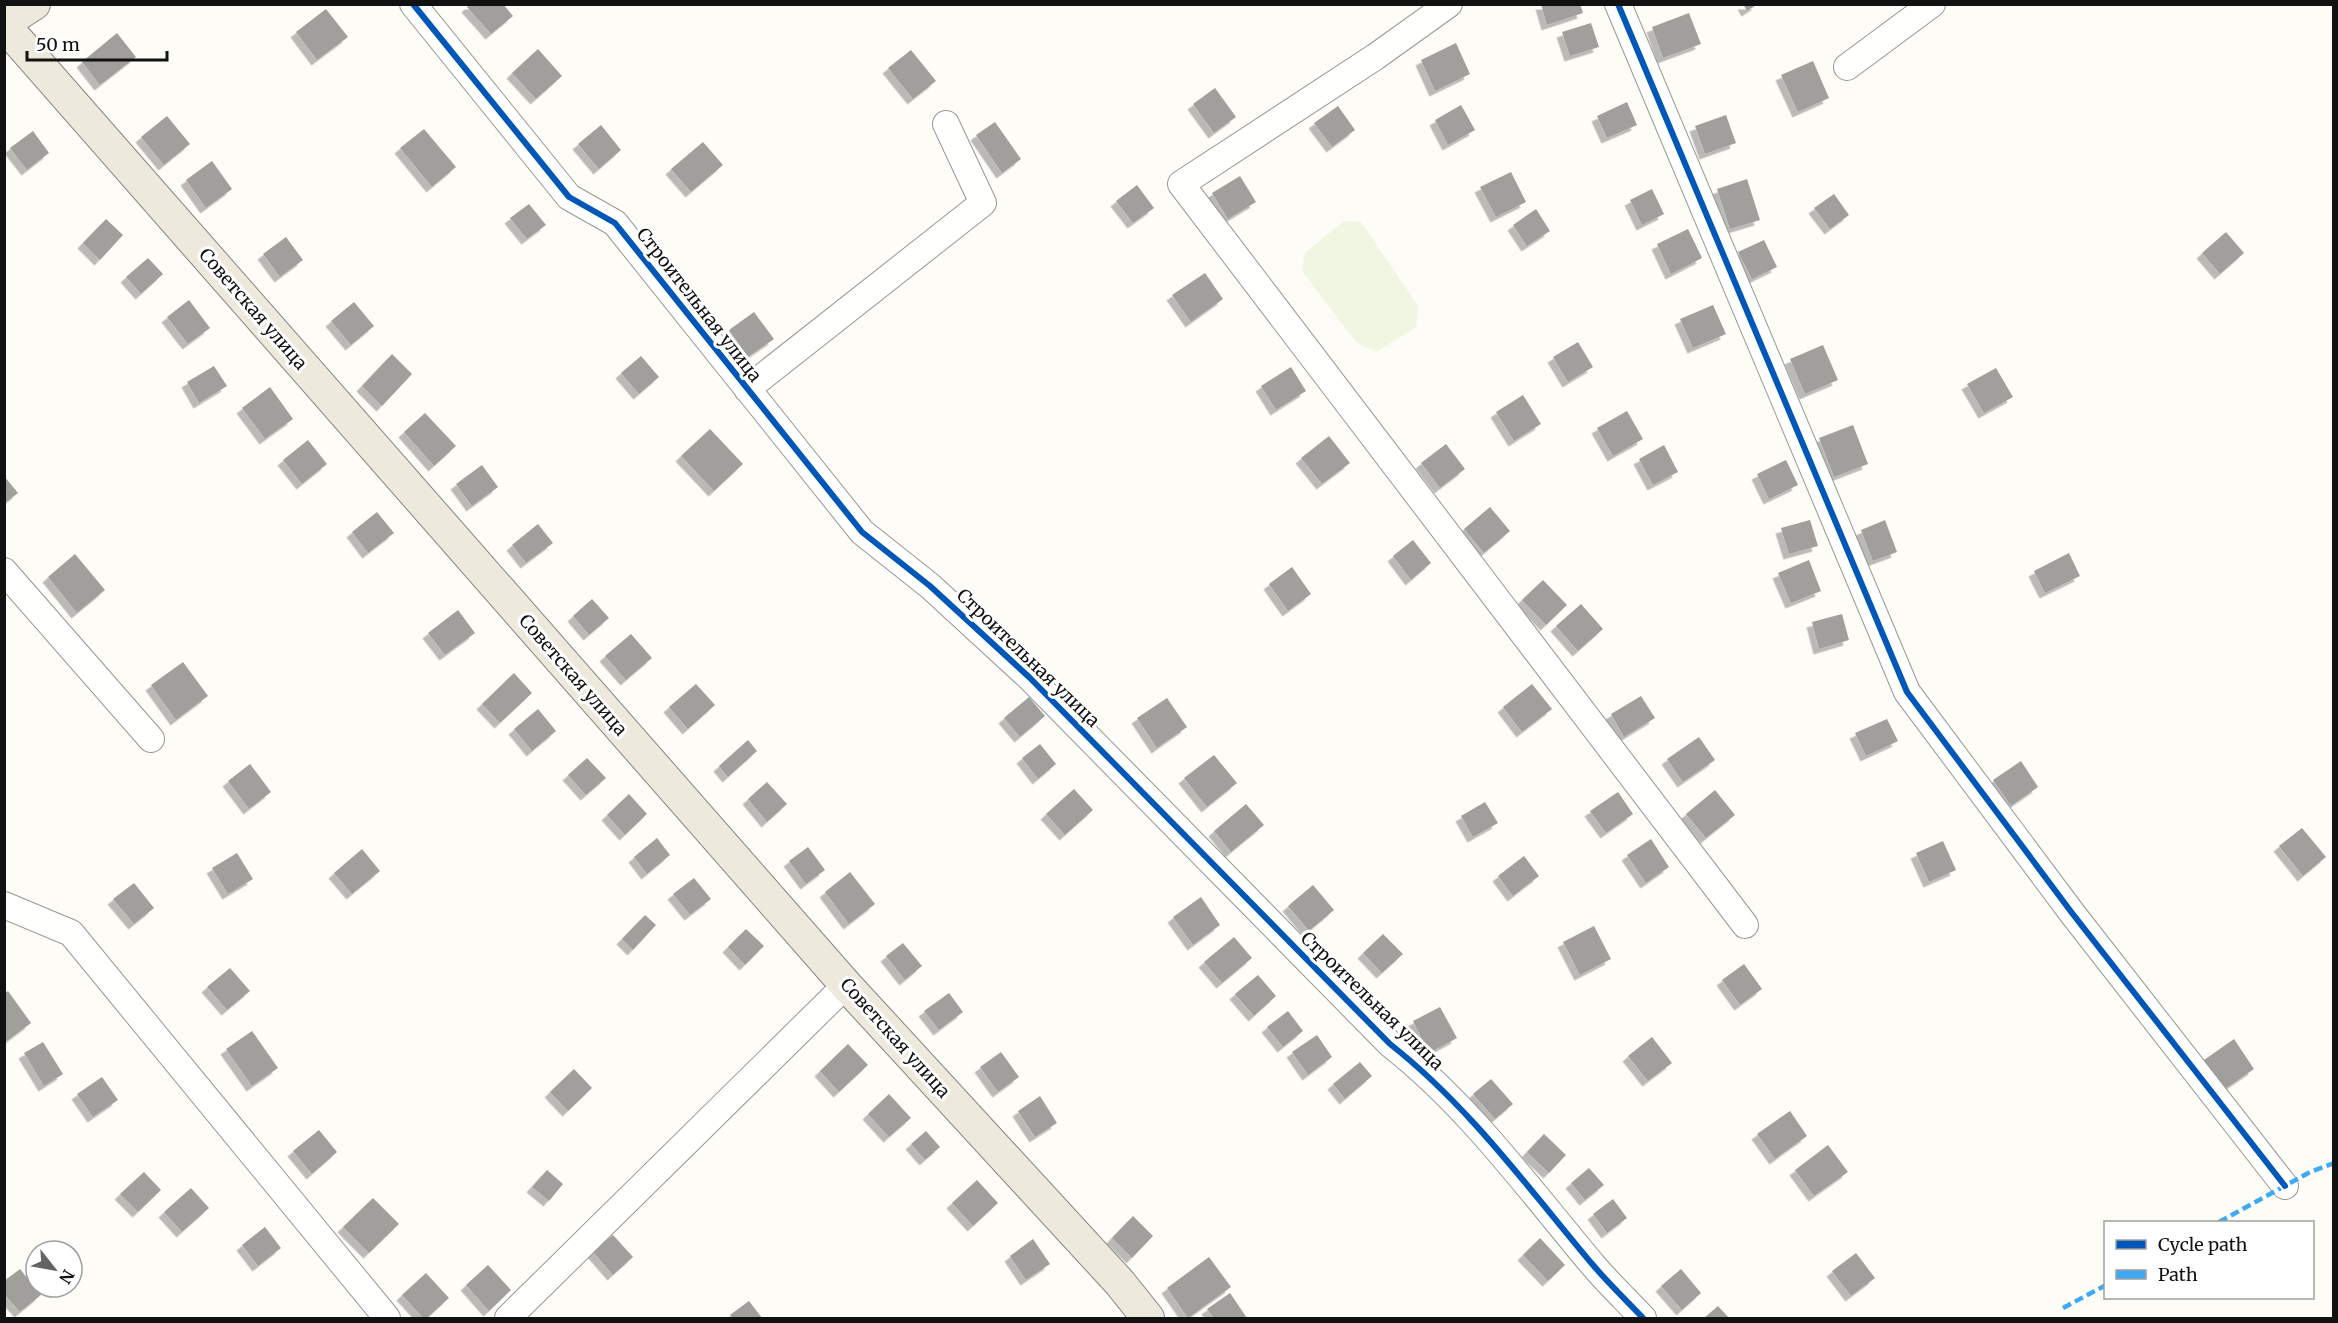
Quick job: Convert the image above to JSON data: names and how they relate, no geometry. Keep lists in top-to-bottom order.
{
  "streets": {
    "main road": ["Советская улица"],
    "street": ["Строительная улица"]
  },
  "legend": ["Cycle path", "Path"],
  "scale_bar": "50 m",
  "north": "bottom right"
}
